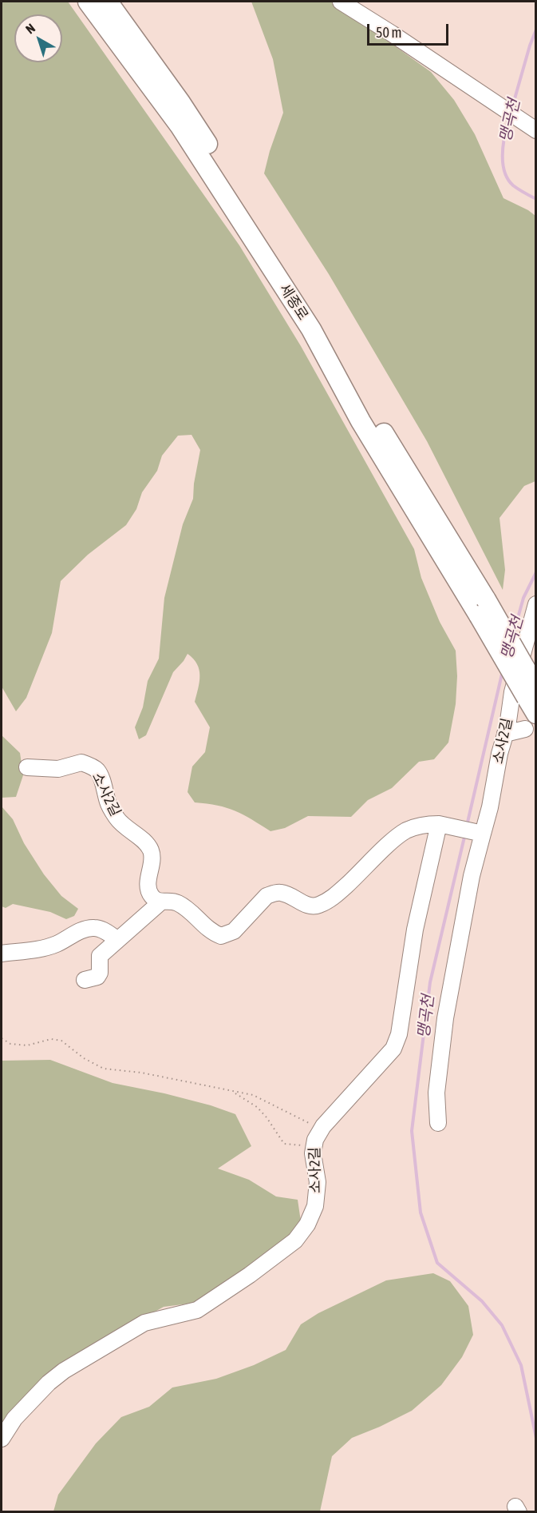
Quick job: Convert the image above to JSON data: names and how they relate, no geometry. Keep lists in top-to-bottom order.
{
  "streets": {
    "main road": ["세종로"],
    "street": ["소사2길"]
  },
  "water": ["맹곡천"],
  "scale_bar": "50 m",
  "north": "top left"
}
